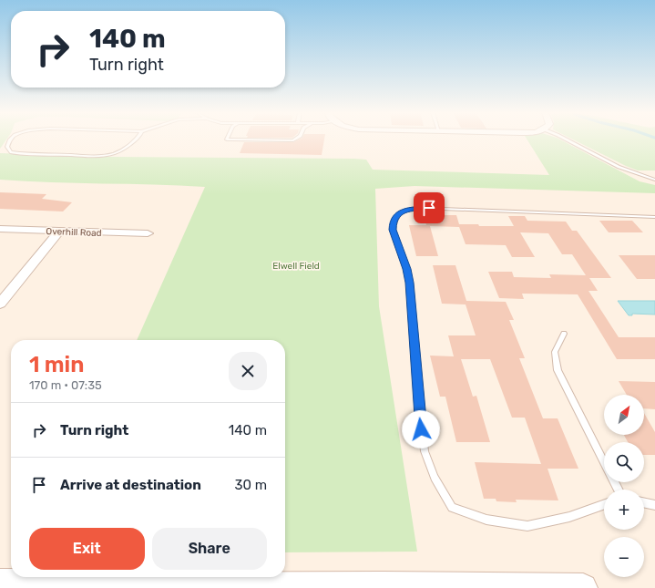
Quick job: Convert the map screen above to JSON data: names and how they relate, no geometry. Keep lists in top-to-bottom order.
{
  "streets": {
    "street": ["Overhill Road"]
  },
  "parks": ["Elwell Field"],
  "north": "top right",
  "page": {
    "turn": ["140 m", "Turn right"],
    "heading": ["1 min", "170 m · 07:35"],
    "map_buttons": ["+", "−"],
    "list": [
      {
        "name": "Turn right",
        "value": "140 m"
      },
      {
        "name": "Arrive at destination",
        "value": "30 m"
      }
    ],
    "buttons": ["Exit", "Share"]
  }
}
